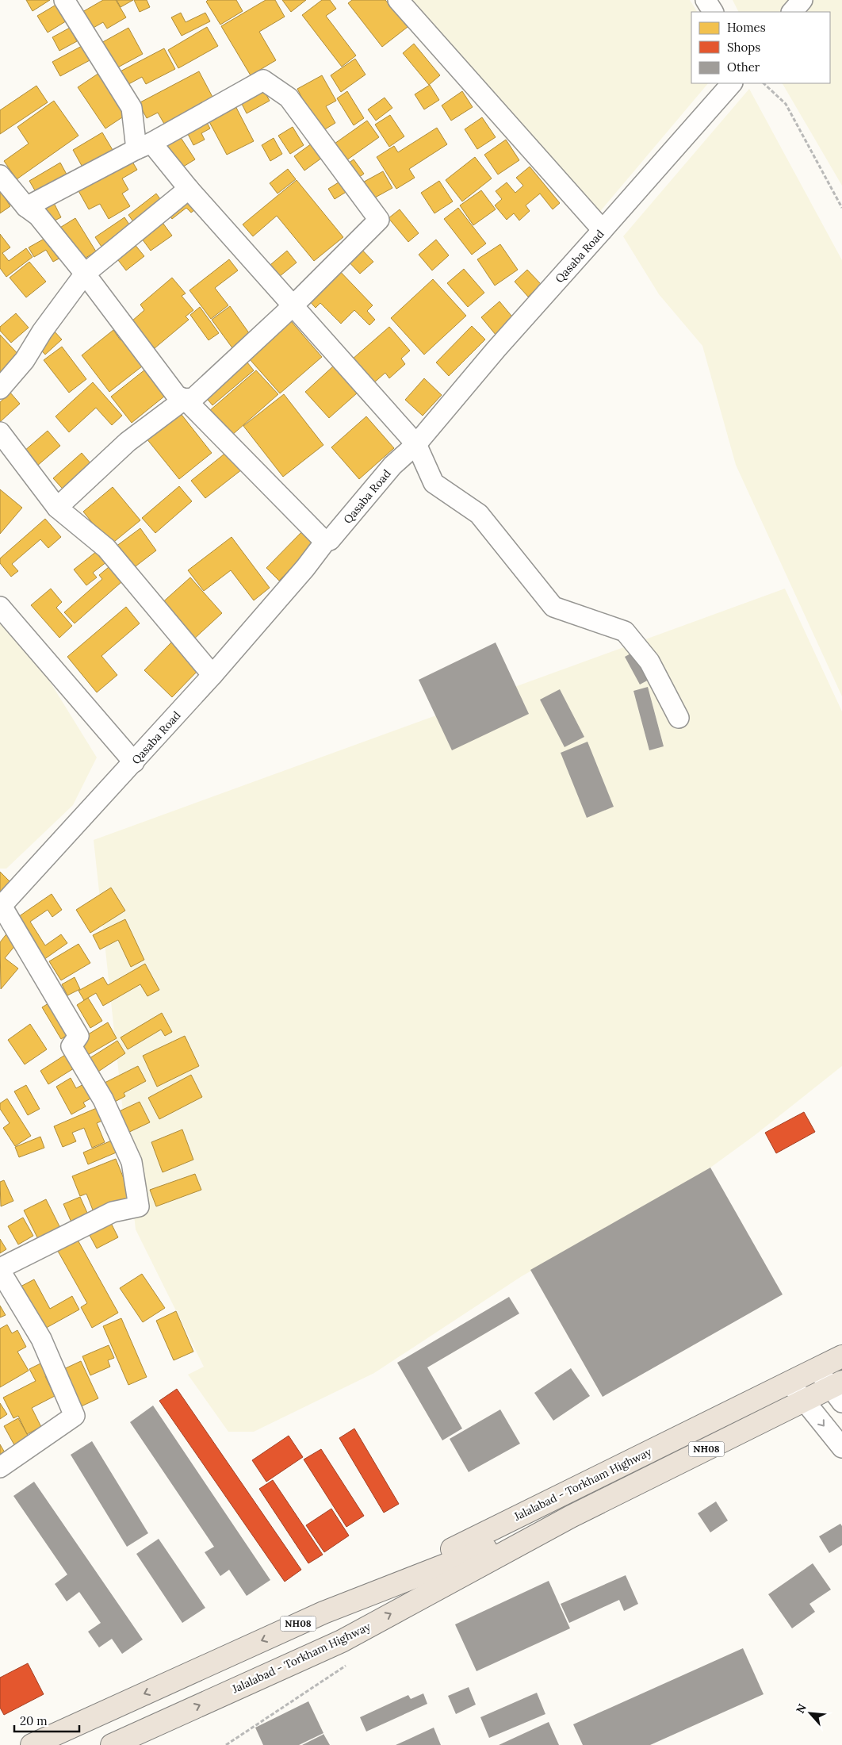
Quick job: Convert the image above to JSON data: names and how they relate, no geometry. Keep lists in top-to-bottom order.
{
  "streets": {
    "highway": ["NH08", "Jalalabad - Torkham Highway"],
    "street": ["Qasaba Road"]
  },
  "legend": ["Homes", "Shops", "Other"],
  "scale_bar": "20 m",
  "north": "top left"
}
